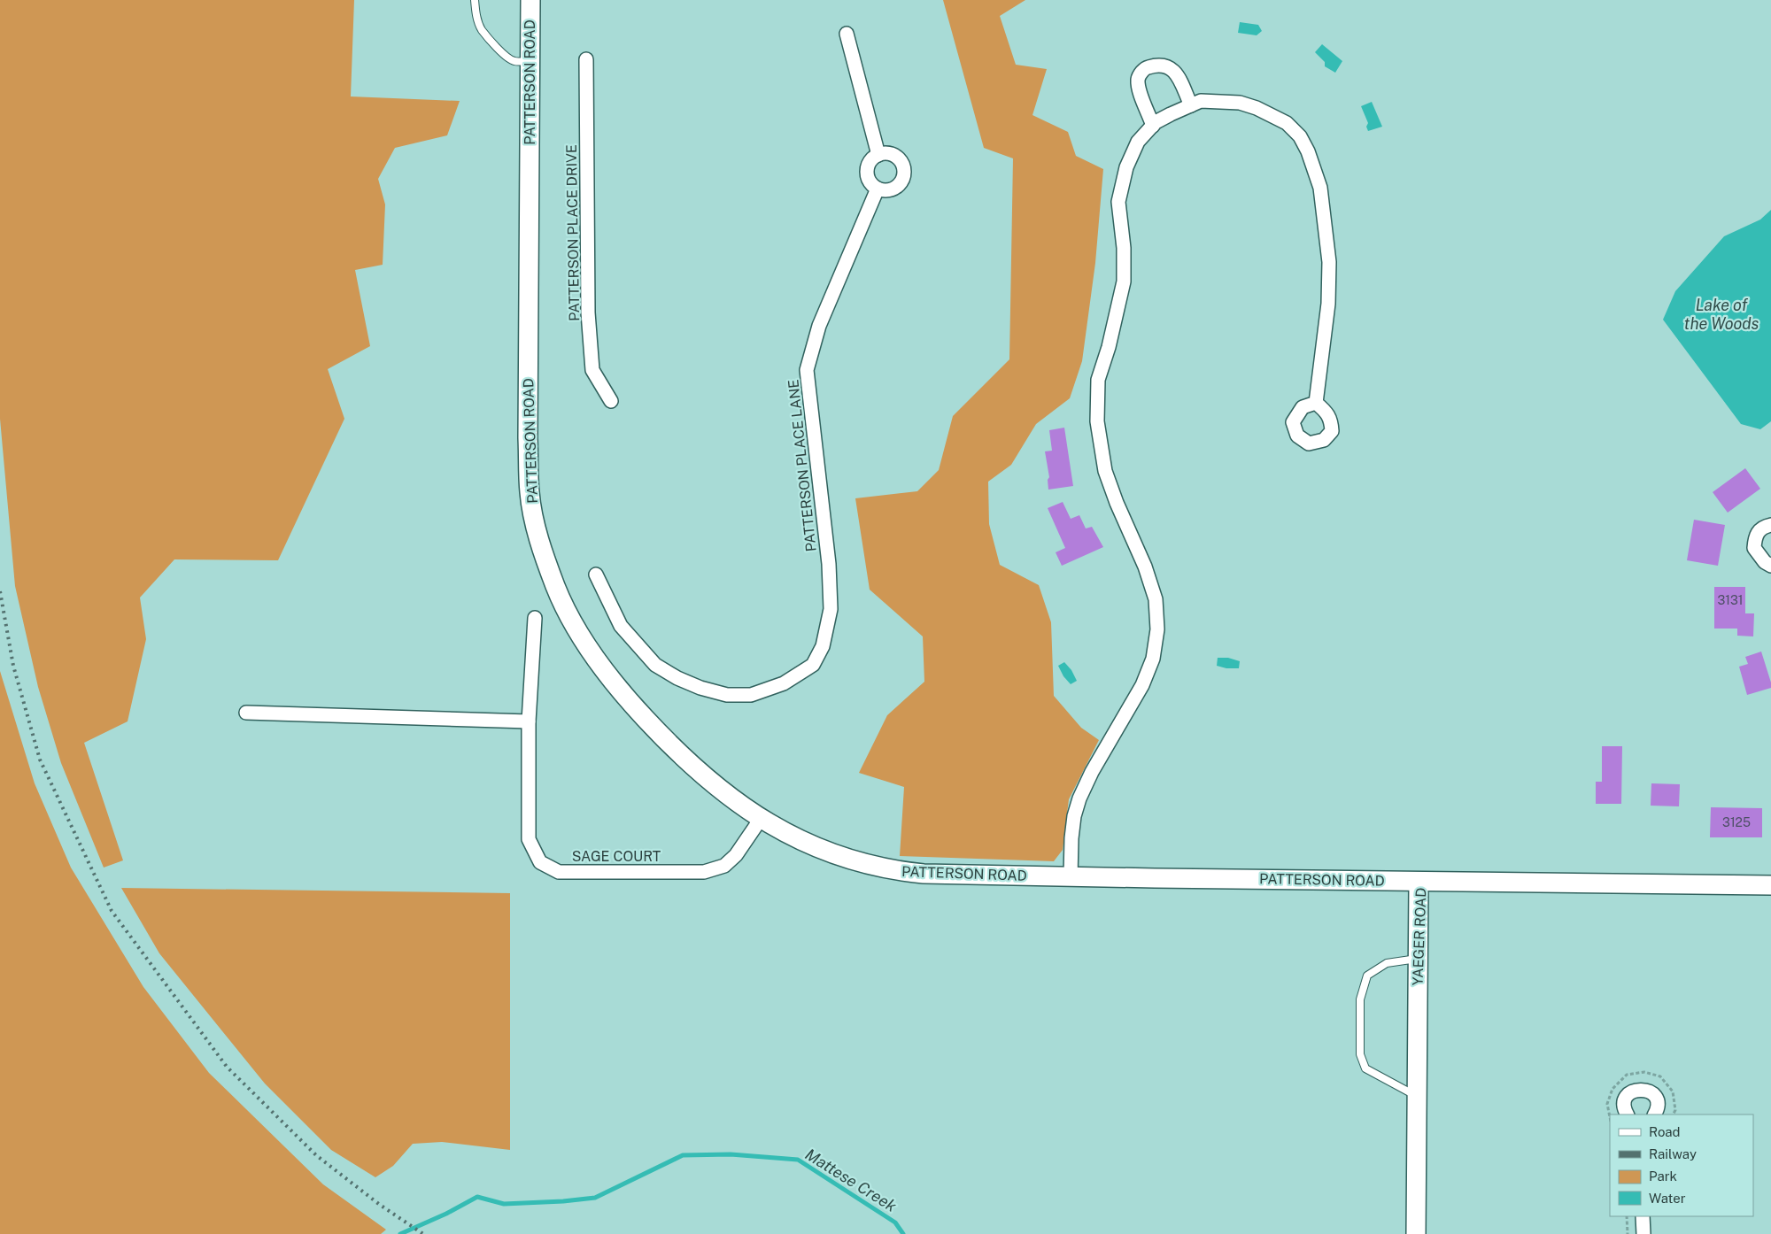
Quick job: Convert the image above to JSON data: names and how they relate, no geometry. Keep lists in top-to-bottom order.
{
  "streets": {
    "street": [
      "PATTERSON ROAD",
      "PATTERSON PLACE DRIVE",
      "PATTERSON PLACE LANE",
      "SAGE COURT",
      "YAEGER ROAD"
    ]
  },
  "crossings": [
    ["PATTERSON ROAD", "SAGE COURT"],
    ["PATTERSON ROAD", "YAEGER ROAD"]
  ],
  "water": ["Lake of the Woods", "Mattese Creek"],
  "house_numbers": ["3131", "3125"],
  "legend": [
    "Road",
    "Railway",
    "Park",
    "Water"
  ]
}
